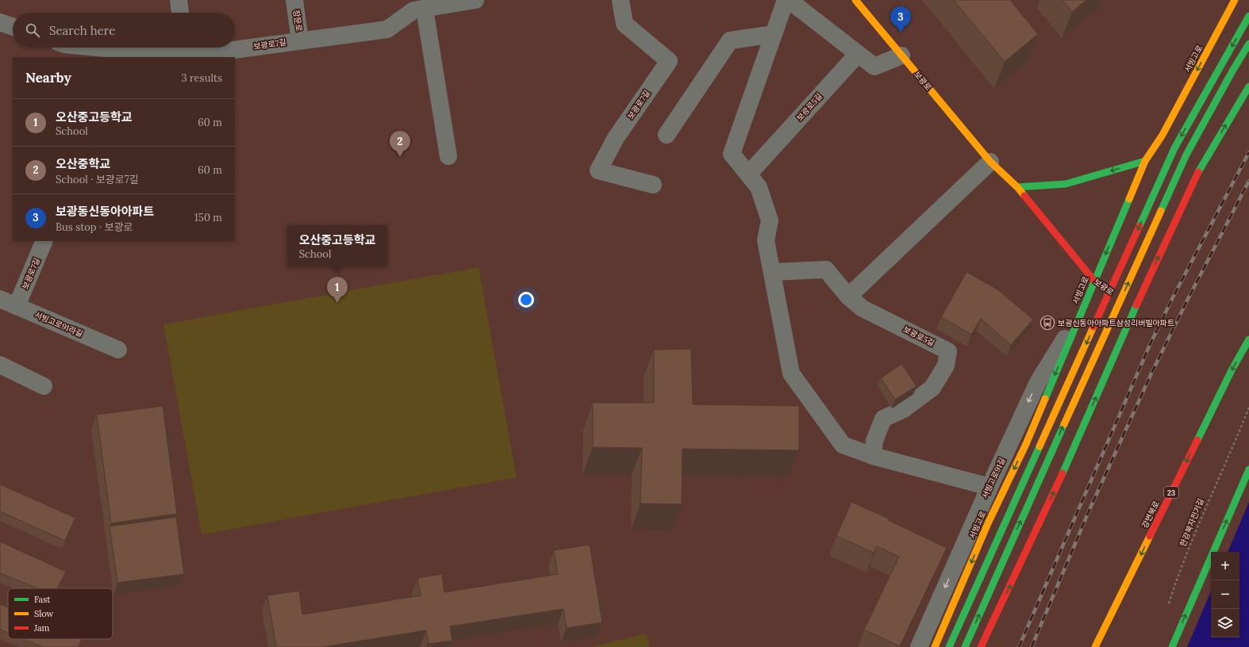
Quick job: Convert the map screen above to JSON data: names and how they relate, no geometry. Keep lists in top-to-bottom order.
{
  "streets": {
    "main road": [
      "서빙고로",
      "보광로",
      "23",
      "강변북로"
    ],
    "street": [
      "장문로",
      "보광로7길",
      "보광로5길",
      "서빙고로91라길",
      "서빙고로91길"
    ],
    "path": ["한강북자전거길"]
  },
  "crossings": [
    ["장문로", "보광로7길"],
    ["보광로7길", "서빙고로91라길"],
    ["서빙고로", "보광로"],
    ["서빙고로", "서빙고로91길"]
  ],
  "one_way": ["서빙고로91길", "강변북로"],
  "places": {
    "bus stop": ["보광신동아아파트삼성리버빌아파트"]
  },
  "legend": ["Fast", "Slow", "Jam"],
  "page": {
    "pins": ["3", "2", "1"],
    "search": "Search here",
    "heading": ["Nearby", "3 results"],
    "list": [
      {
        "mark": "1",
        "name": "오산중고등학교",
        "note": "School",
        "value": "60 m"
      },
      {
        "mark": "2",
        "name": "오산중학교",
        "note": "School · 보광로7길",
        "value": "60 m"
      },
      {
        "mark": "3",
        "name": "보광동신동아아파트",
        "note": "Bus stop · 보광로",
        "value": "150 m"
      }
    ],
    "popup": ["오산중고등학교", "School"],
    "map_buttons": ["+", "−"]
  }
}
